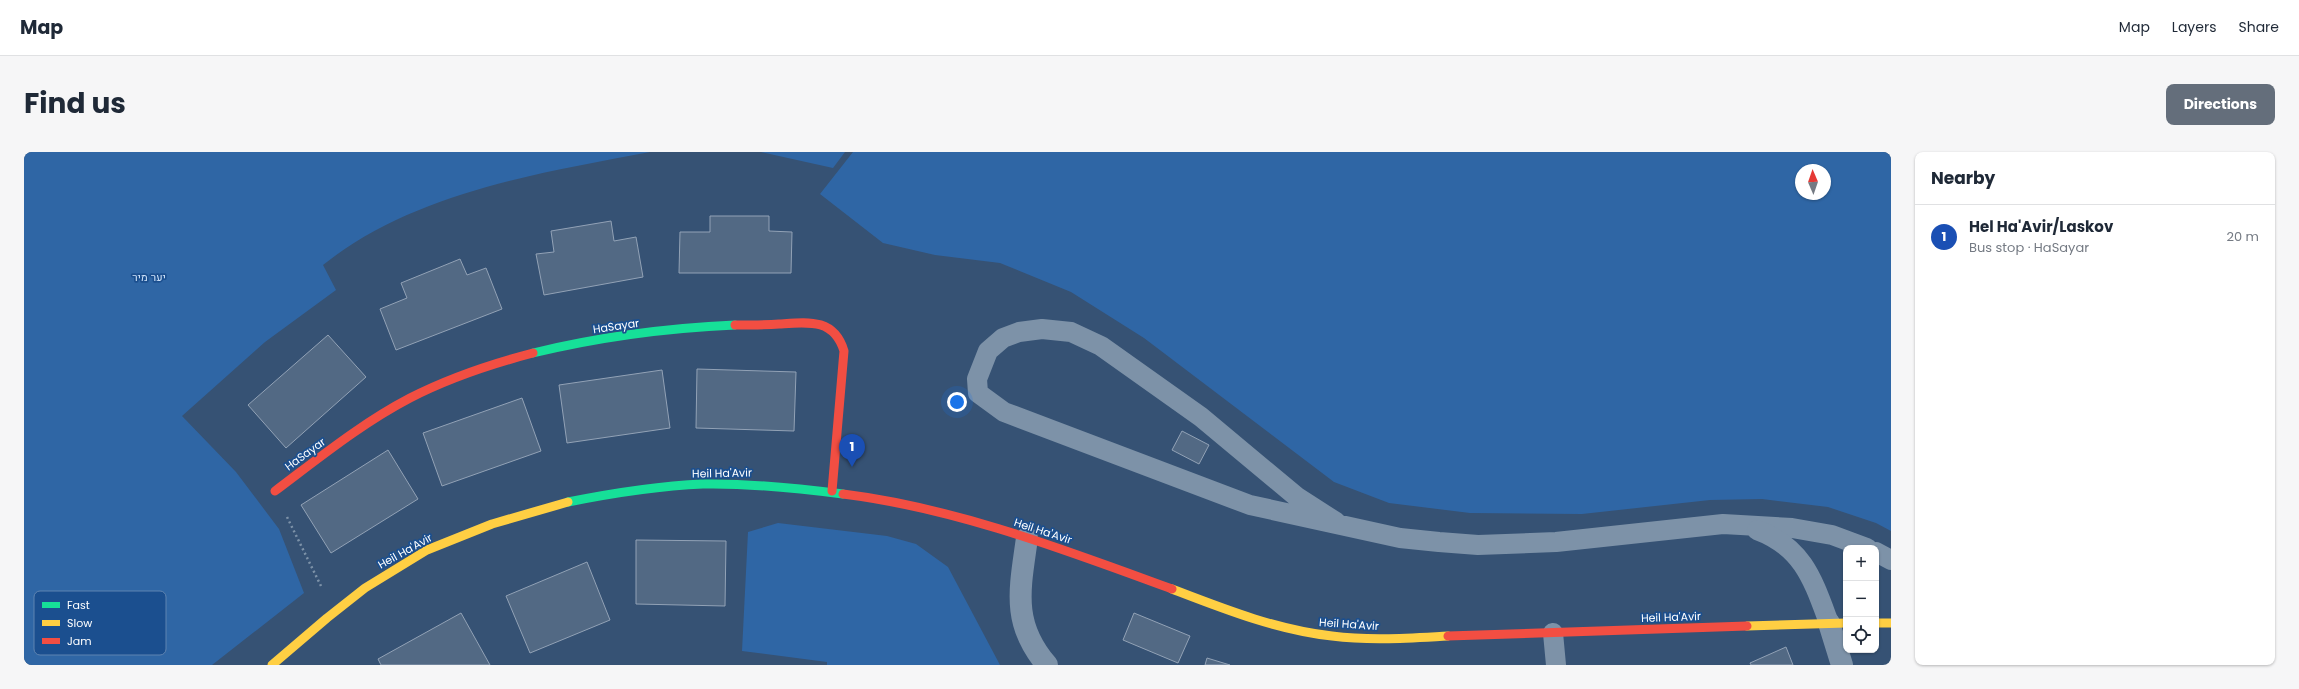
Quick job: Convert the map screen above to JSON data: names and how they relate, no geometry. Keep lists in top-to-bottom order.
{
  "streets": {
    "street": ["HaSayar", "Heil Ha'Avir"]
  },
  "crossings": [
    ["HaSayar", "Heil Ha'Avir"]
  ],
  "parks": ["יער מיר"],
  "legend": ["Fast", "Slow", "Jam"],
  "north": "top",
  "page": {
    "header": "Map",
    "nav": ["Map", "Layers", "Share"],
    "title": "Find us",
    "buttons": "Directions",
    "heading": "Nearby",
    "list": [
      {
        "mark": "1",
        "name": "Hel Ha'Avir/Laskov",
        "note": "Bus stop · HaSayar",
        "value": "20 m"
      }
    ],
    "pins": "1",
    "map_buttons": ["+", "−"]
  }
}
